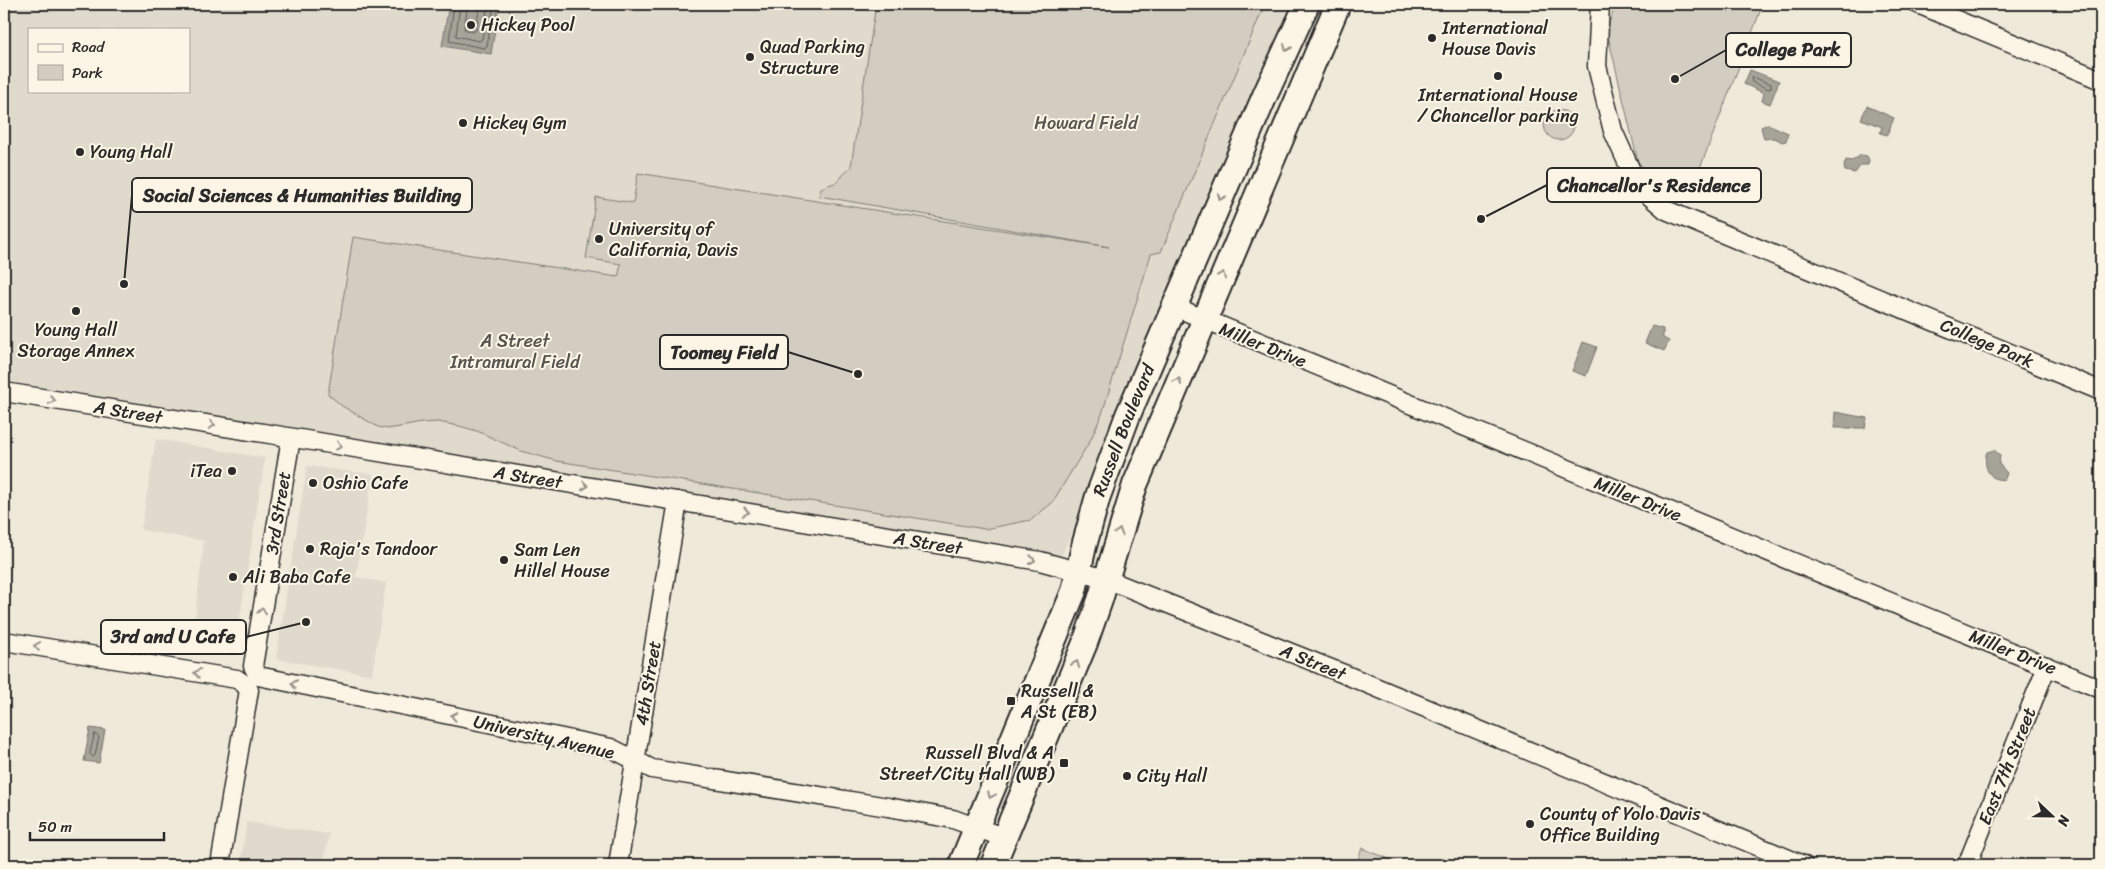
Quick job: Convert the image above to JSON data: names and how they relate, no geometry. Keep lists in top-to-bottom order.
{
  "streets": {
    "main road": ["Russell Boulevard"],
    "street": [
      "College Park",
      "Miller Drive",
      "A Street",
      "3rd Street",
      "4th Street",
      "University Avenue",
      "East 7th Street"
    ]
  },
  "crossings": [
    ["Miller Drive", "Russell Boulevard"],
    ["Miller Drive", "East 7th Street"],
    ["A Street", "Russell Boulevard"],
    ["A Street", "3rd Street"],
    ["A Street", "4th Street"],
    ["Russell Boulevard", "University Avenue"],
    ["3rd Street", "University Avenue"],
    ["4th Street", "University Avenue"]
  ],
  "one_way": ["A Street", "3rd Street", "University Avenue"],
  "parks": ["Howard Field", "A Street Intramural Field"],
  "places": {
    "other": [
      "Hickey Pool",
      "International House Davis",
      "Quad Parking Structure",
      "International House / Chancellor parking",
      "College Park",
      "Hickey Gym",
      "Young Hall",
      "Chancellor's Residence",
      "University of California, Davis",
      "Social Sciences & Humanities Building",
      "Young Hall Storage Annex",
      "Toomey Field",
      "iTea",
      "Oshio Cafe",
      "Raja's Tandoor",
      "Sam Len Hillel House",
      "Ali Baba Cafe",
      "3rd and U Cafe",
      "City Hall",
      "County of Yolo Davis Office Building"
    ],
    "transit": ["Russell & A St (EB)", "Russell Blvd & A Street/City Hall (WB)"]
  },
  "legend": ["Road", "Park"],
  "scale_bar": "50 m",
  "north": "right"
}
